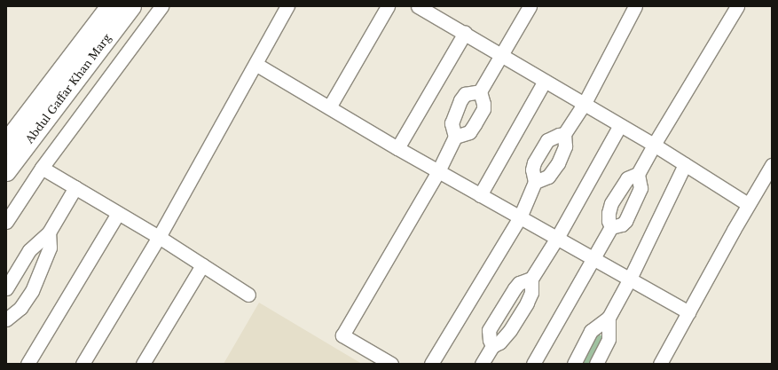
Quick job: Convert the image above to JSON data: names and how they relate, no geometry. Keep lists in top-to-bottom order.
{
  "streets": {
    "main road": ["Abdul Gaffar Khan Marg"]
  }
}
